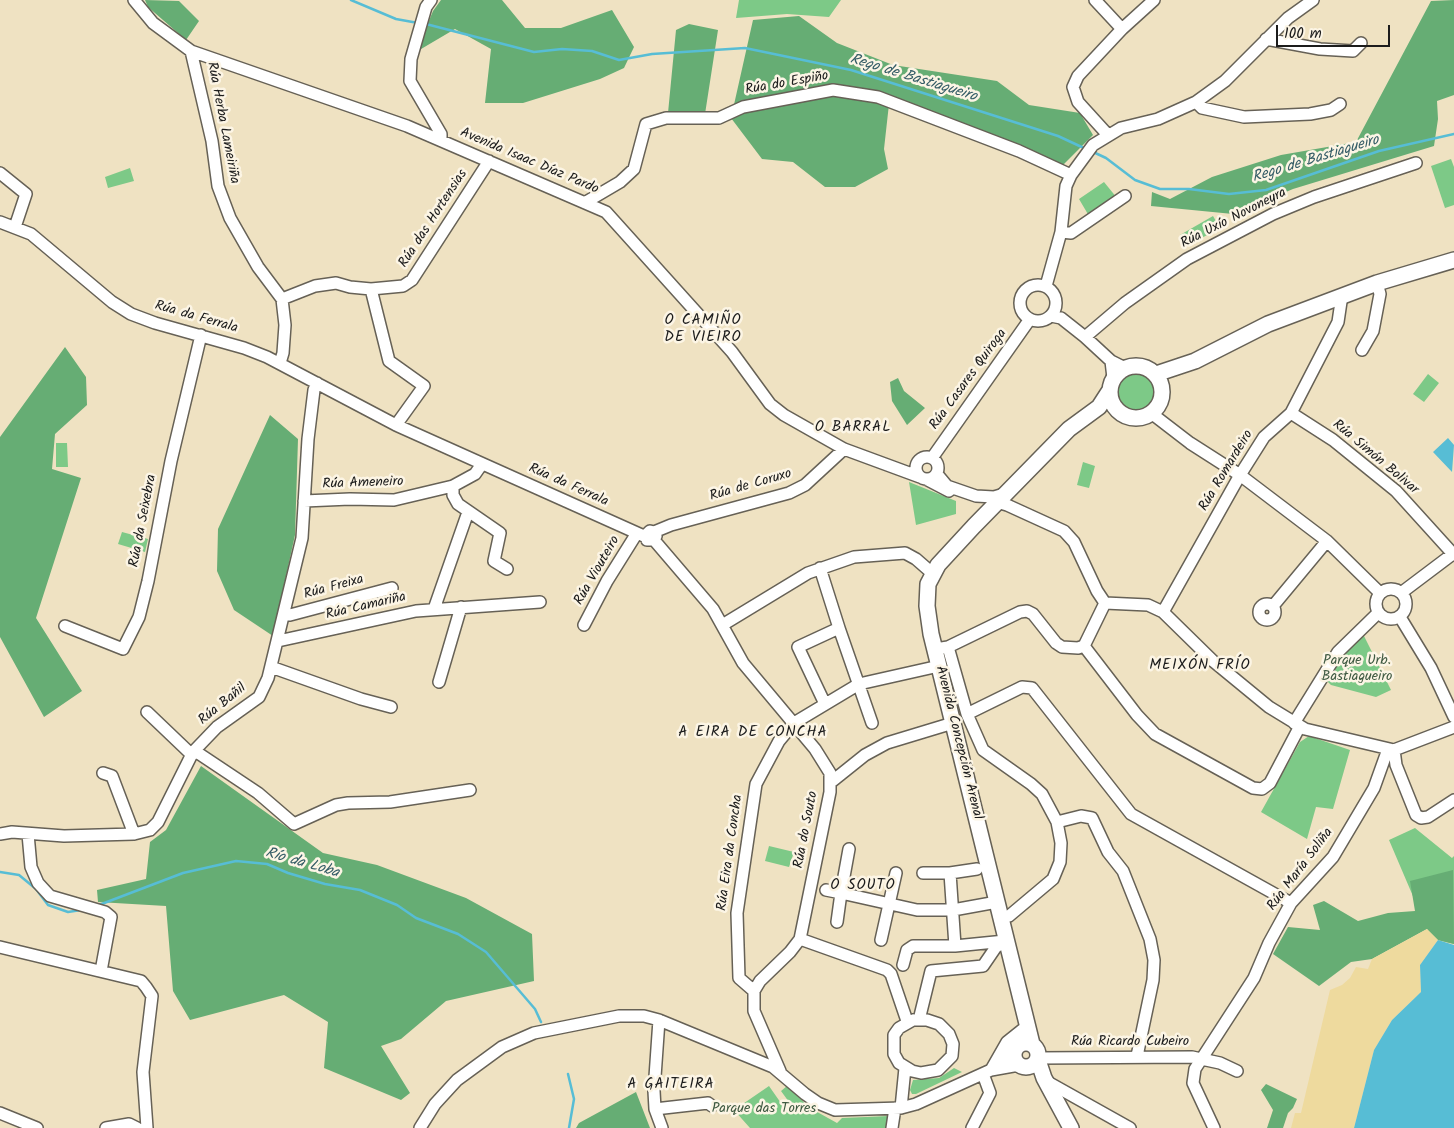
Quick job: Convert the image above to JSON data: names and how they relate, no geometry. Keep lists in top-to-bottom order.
{
  "streets": {
    "main road": ["Avenida Concepción Arenal"],
    "street": [
      "Rúa do Espiño",
      "Rúa Herba Lameiriña",
      "Avenida Isaac Díaz Pardo",
      "Rúa das Hortensias",
      "Rúa Uxío Novoneyra",
      "Rúa da Ferrala",
      "Rúa Casares Quiroga",
      "Rúa Simón Bolivar",
      "Rúa Romardeiro",
      "Rúa Ameneiro",
      "Rúa de Coruxo",
      "Rúa da Seixebra",
      "Rúa Viouteiro",
      "Rúa Freixa",
      "Rúa Camariña",
      "Rúa Bañil",
      "Rúa do Souto",
      "Rúa Eira da Concha",
      "Rúa María Soliña",
      "Rúa Ricardo Cubeiro"
    ]
  },
  "crossings": [
    ["Rúa do Espiño", "Avenida Isaac Díaz Pardo"],
    ["Rúa Herba Lameiriña", "Avenida Isaac Díaz Pardo"],
    ["Rúa Herba Lameiriña", "Rúa das Hortensias"],
    ["Avenida Isaac Díaz Pardo", "Rúa das Hortensias"],
    ["Avenida Isaac Díaz Pardo", "Rúa de Coruxo"],
    ["Rúa da Ferrala", "Rúa Ameneiro"],
    ["Rúa da Ferrala", "Rúa de Coruxo"],
    ["Rúa da Ferrala", "Rúa da Seixebra"],
    ["Rúa da Ferrala", "Rúa Viouteiro"],
    ["Rúa da Ferrala", "Rúa Bañil"],
    ["Rúa da Ferrala", "Rúa do Souto"],
    ["Rúa Simón Bolivar", "Rúa Romardeiro"],
    ["Rúa Ameneiro", "Rúa Bañil"],
    ["Rúa de Coruxo", "Rúa Viouteiro"],
    ["Rúa de Coruxo", "Rúa do Souto"],
    ["Rúa Viouteiro", "Rúa do Souto"],
    ["Rúa Freixa", "Rúa Bañil"],
    ["Rúa Camariña", "Rúa Bañil"],
    ["Avenida Concepción Arenal", "Rúa Eira da Concha"],
    ["Avenida Concepción Arenal", "Rúa Ricardo Cubeiro"],
    ["Rúa do Souto", "Rúa Eira da Concha"],
    ["Rúa María Soliña", "Rúa Ricardo Cubeiro"]
  ],
  "districts": [
    "O CAMIÑO DE VIEIRO",
    "O BARRAL",
    "MEIXÓN FRÍO",
    "A EIRA DE CONCHA",
    "O SOUTO",
    "A GAITEIRA"
  ],
  "water": ["Rego de Bastiagueiro", "Río da Loba"],
  "parks": ["Parque Urb. Bastiagueiro", "Parque das Torres"],
  "scale_bar": "100 m"
}
